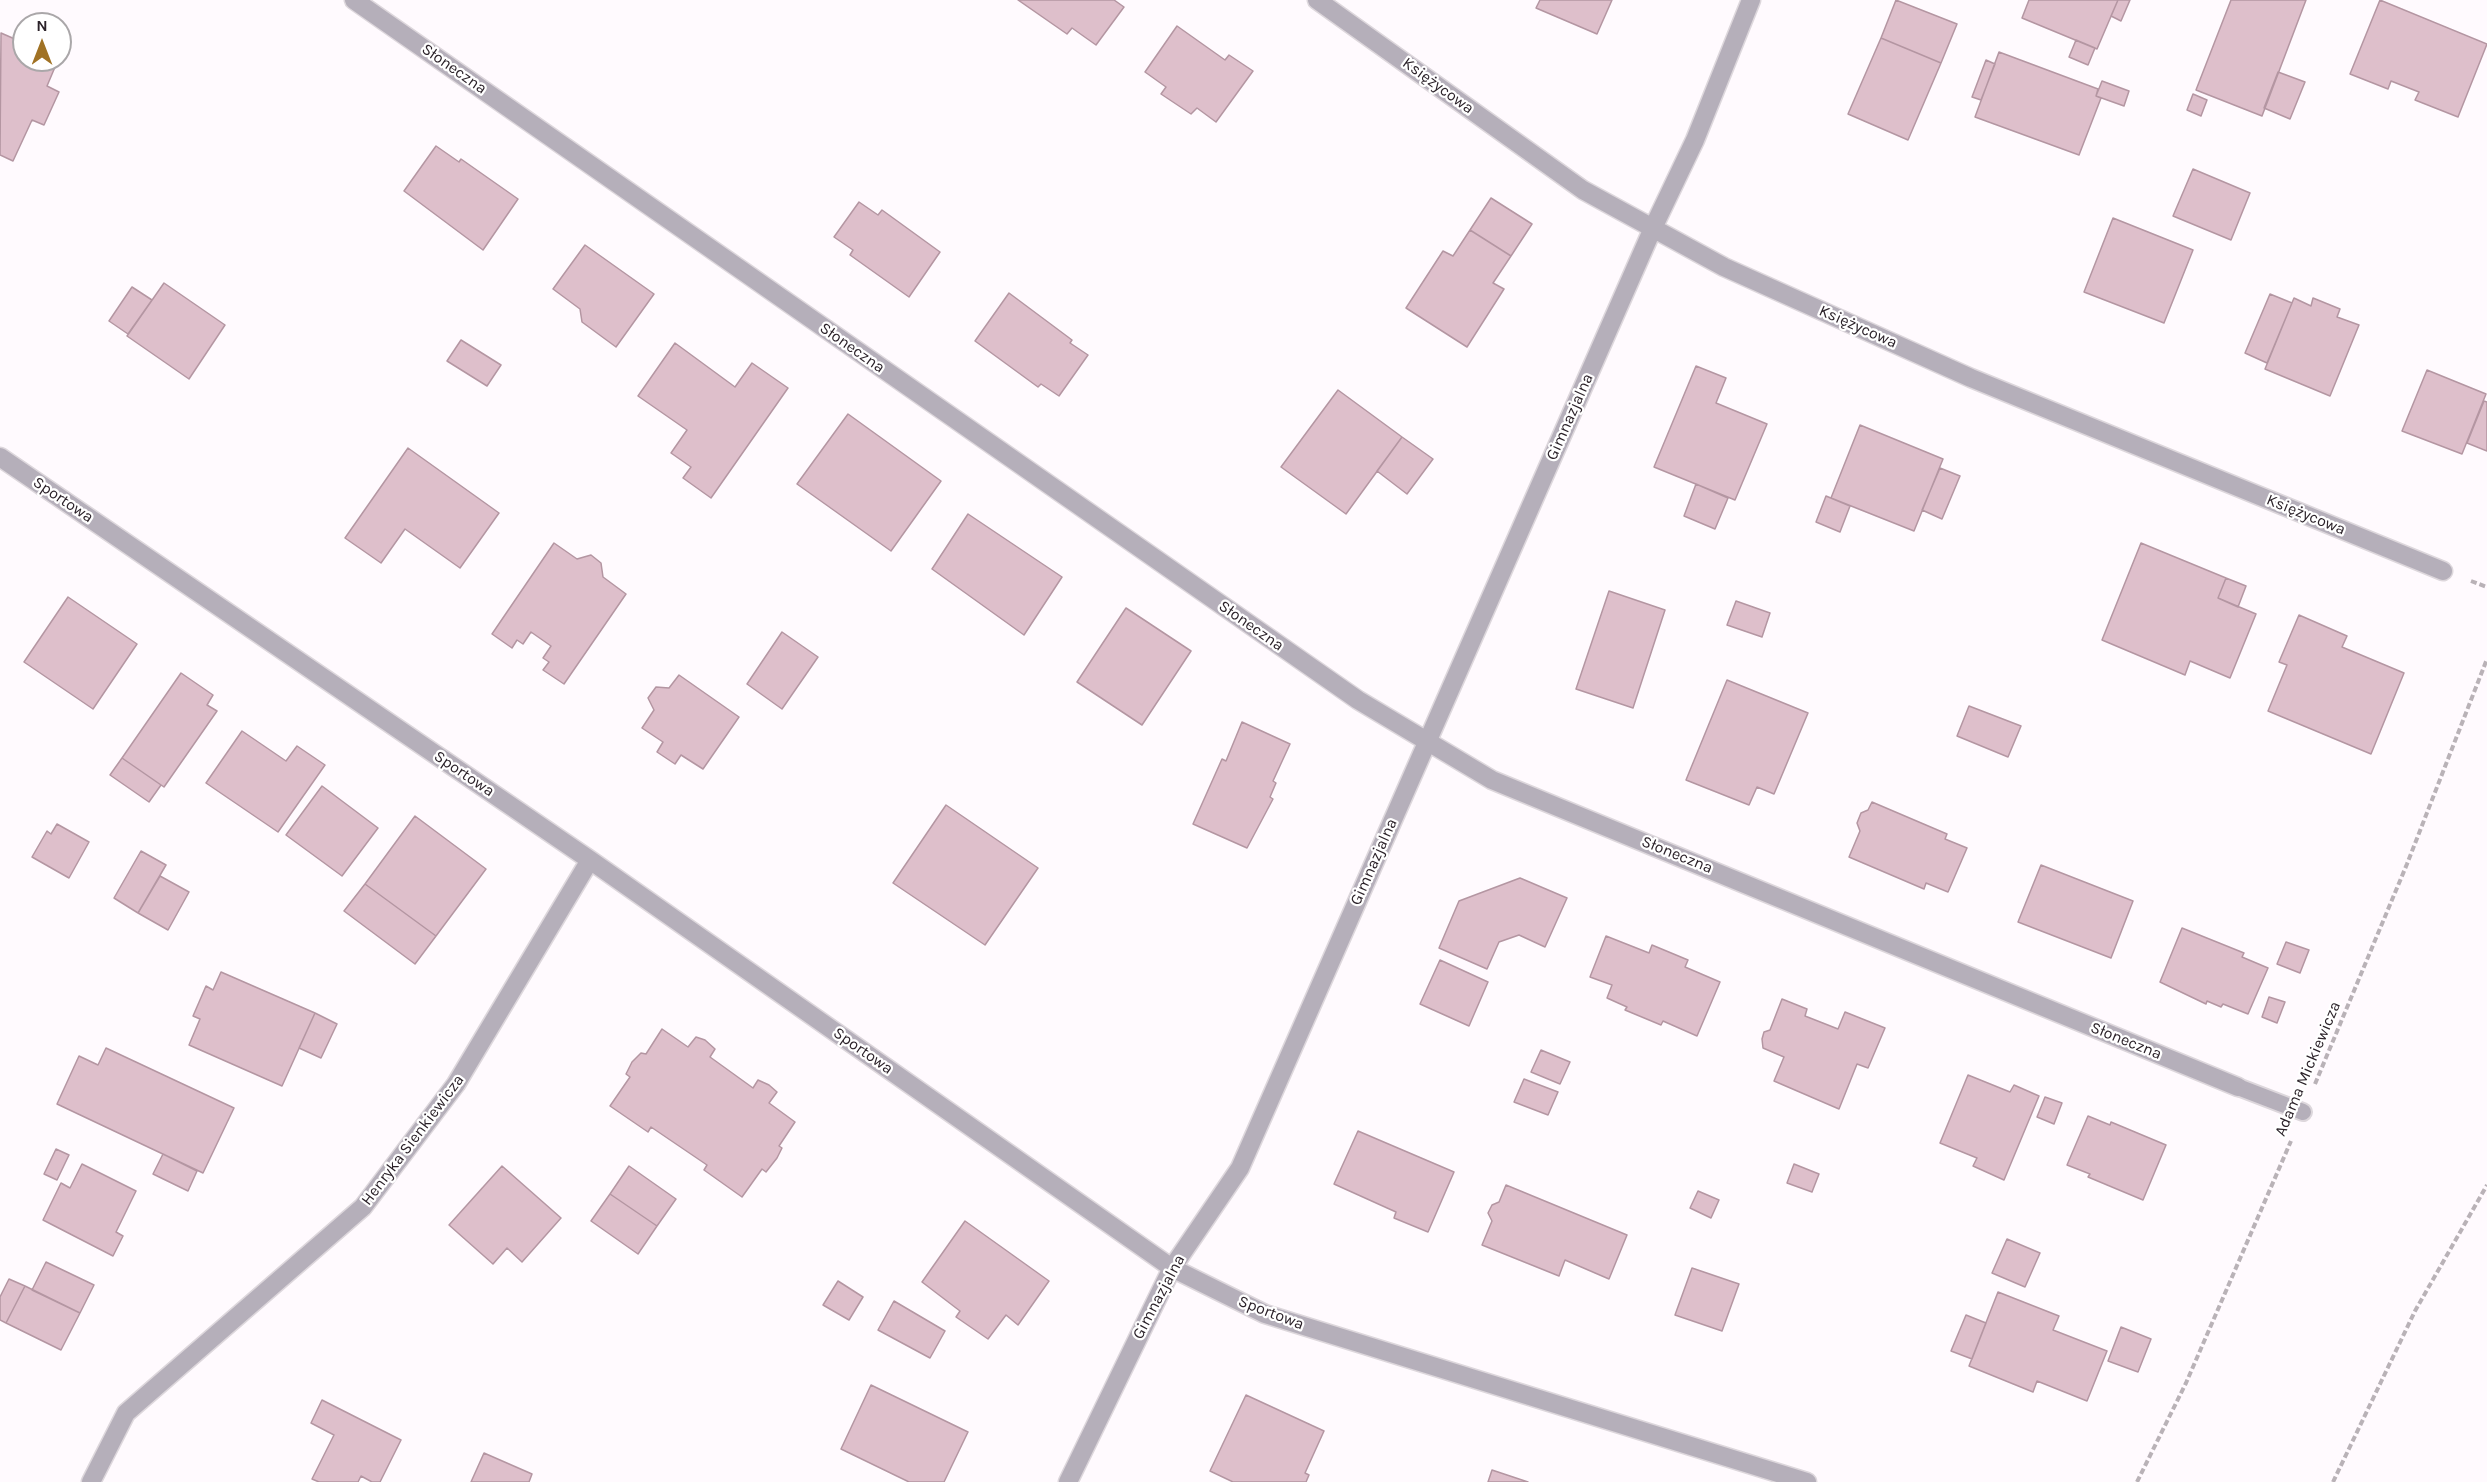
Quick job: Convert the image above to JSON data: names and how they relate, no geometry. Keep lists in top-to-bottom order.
{
  "streets": {
    "street": [
      "Słoneczna",
      "Księżycowa",
      "Gimnazjalna",
      "Sportowa",
      "Henryka Sienkiewicza"
    ],
    "path": ["Adama Mickiewicza"]
  },
  "crossings": [
    ["Słoneczna", "Gimnazjalna"],
    ["Księżycowa", "Gimnazjalna"],
    ["Gimnazjalna", "Sportowa"],
    ["Sportowa", "Henryka Sienkiewicza"]
  ],
  "north": "top"
}
